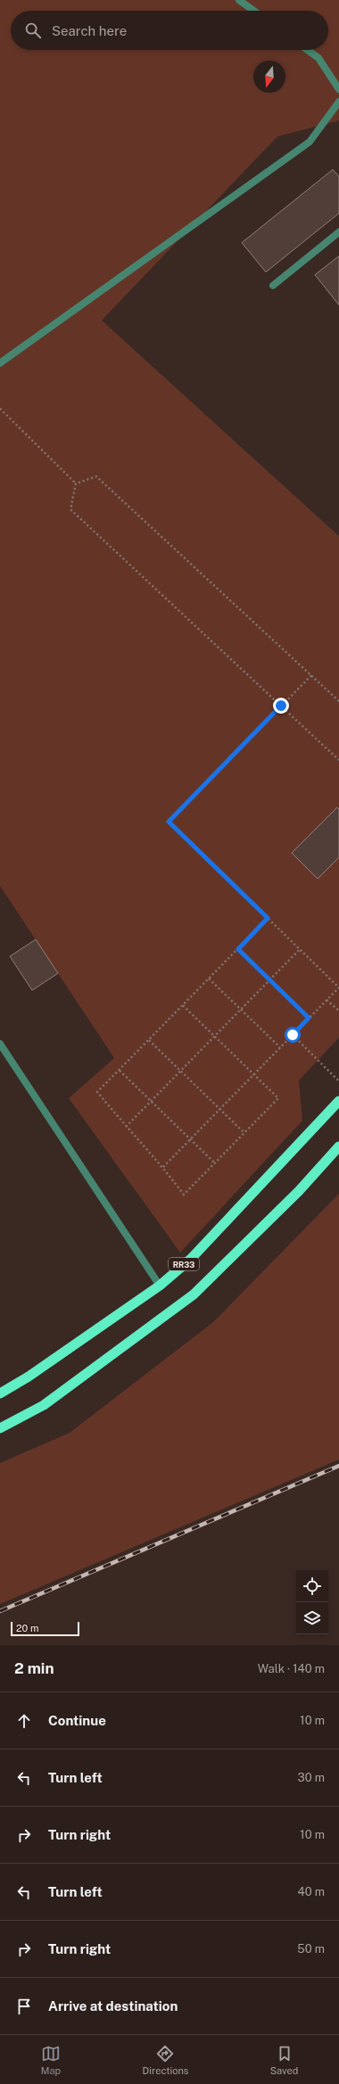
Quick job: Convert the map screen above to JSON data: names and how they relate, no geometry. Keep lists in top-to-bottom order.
{
  "streets": {
    "highway": ["RR33"]
  },
  "scale_bar": "20 m",
  "north": "bottom",
  "page": {
    "search": "Search here",
    "scale": "20 m",
    "heading": ["2 min", "Walk · 140 m"],
    "list": [
      ["Continue", "10 m"],
      ["Turn left", "30 m"],
      ["Turn right", "10 m"],
      ["Turn left", "40 m"],
      ["Turn right", "50 m"],
      "Arrive at destination"
    ],
    "nav": ["Map", "Directions", "Saved"]
  }
}
